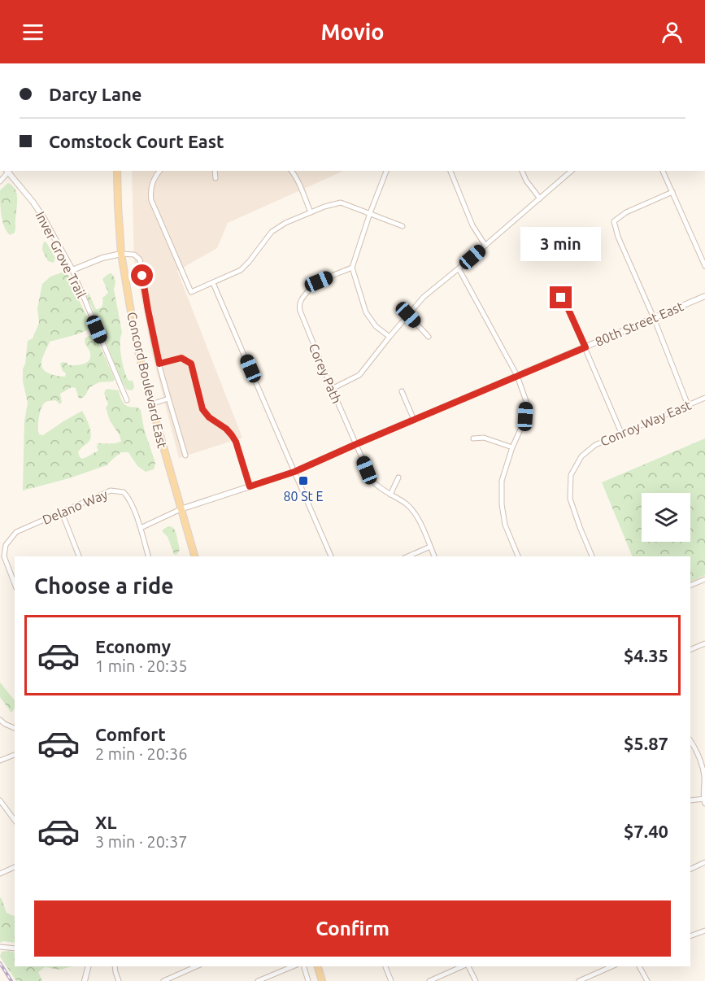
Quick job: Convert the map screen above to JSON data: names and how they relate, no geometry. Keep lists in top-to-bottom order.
{
  "streets": {
    "main road": ["Concord Boulevard East"],
    "street": [
      "Inver Grove Trail",
      "80th Street East",
      "Corey Path",
      "Conroy Way East",
      "Delano Way"
    ]
  },
  "crossings": [
    ["80th Street East", "Corey Path"],
    ["80th Street East", "Concord Boulevard East"],
    ["80th Street East", "Delano Way"]
  ],
  "places": {
    "transit": ["80 St E"]
  },
  "page": {
    "header": "Movio",
    "banner": ["Darcy Lane", "Comstock Court East"],
    "bubble": "3 min",
    "heading": "Choose a ride",
    "list": [
      {
        "name": "Economy",
        "note": "1 min · 20:35",
        "value": "$4.35"
      },
      {
        "name": "Comfort",
        "note": "2 min · 20:36",
        "value": "$5.87"
      },
      {
        "name": "XL",
        "note": "3 min · 20:37",
        "value": "$7.40"
      }
    ],
    "buttons": "Confirm"
  }
}
